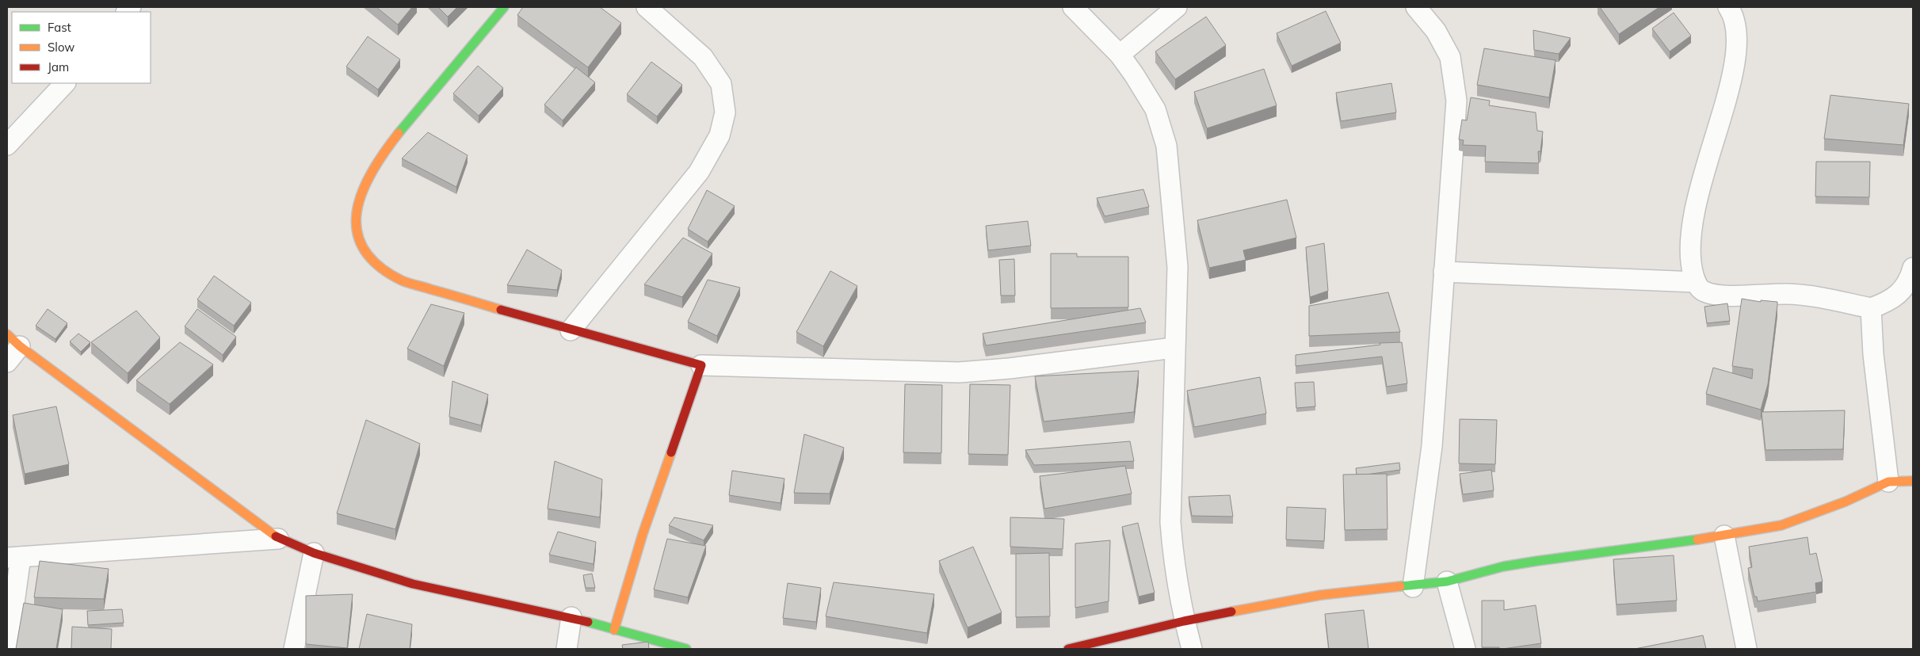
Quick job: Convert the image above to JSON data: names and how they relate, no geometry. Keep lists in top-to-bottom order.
{
  "legend": ["Fast", "Slow", "Jam"]
}
